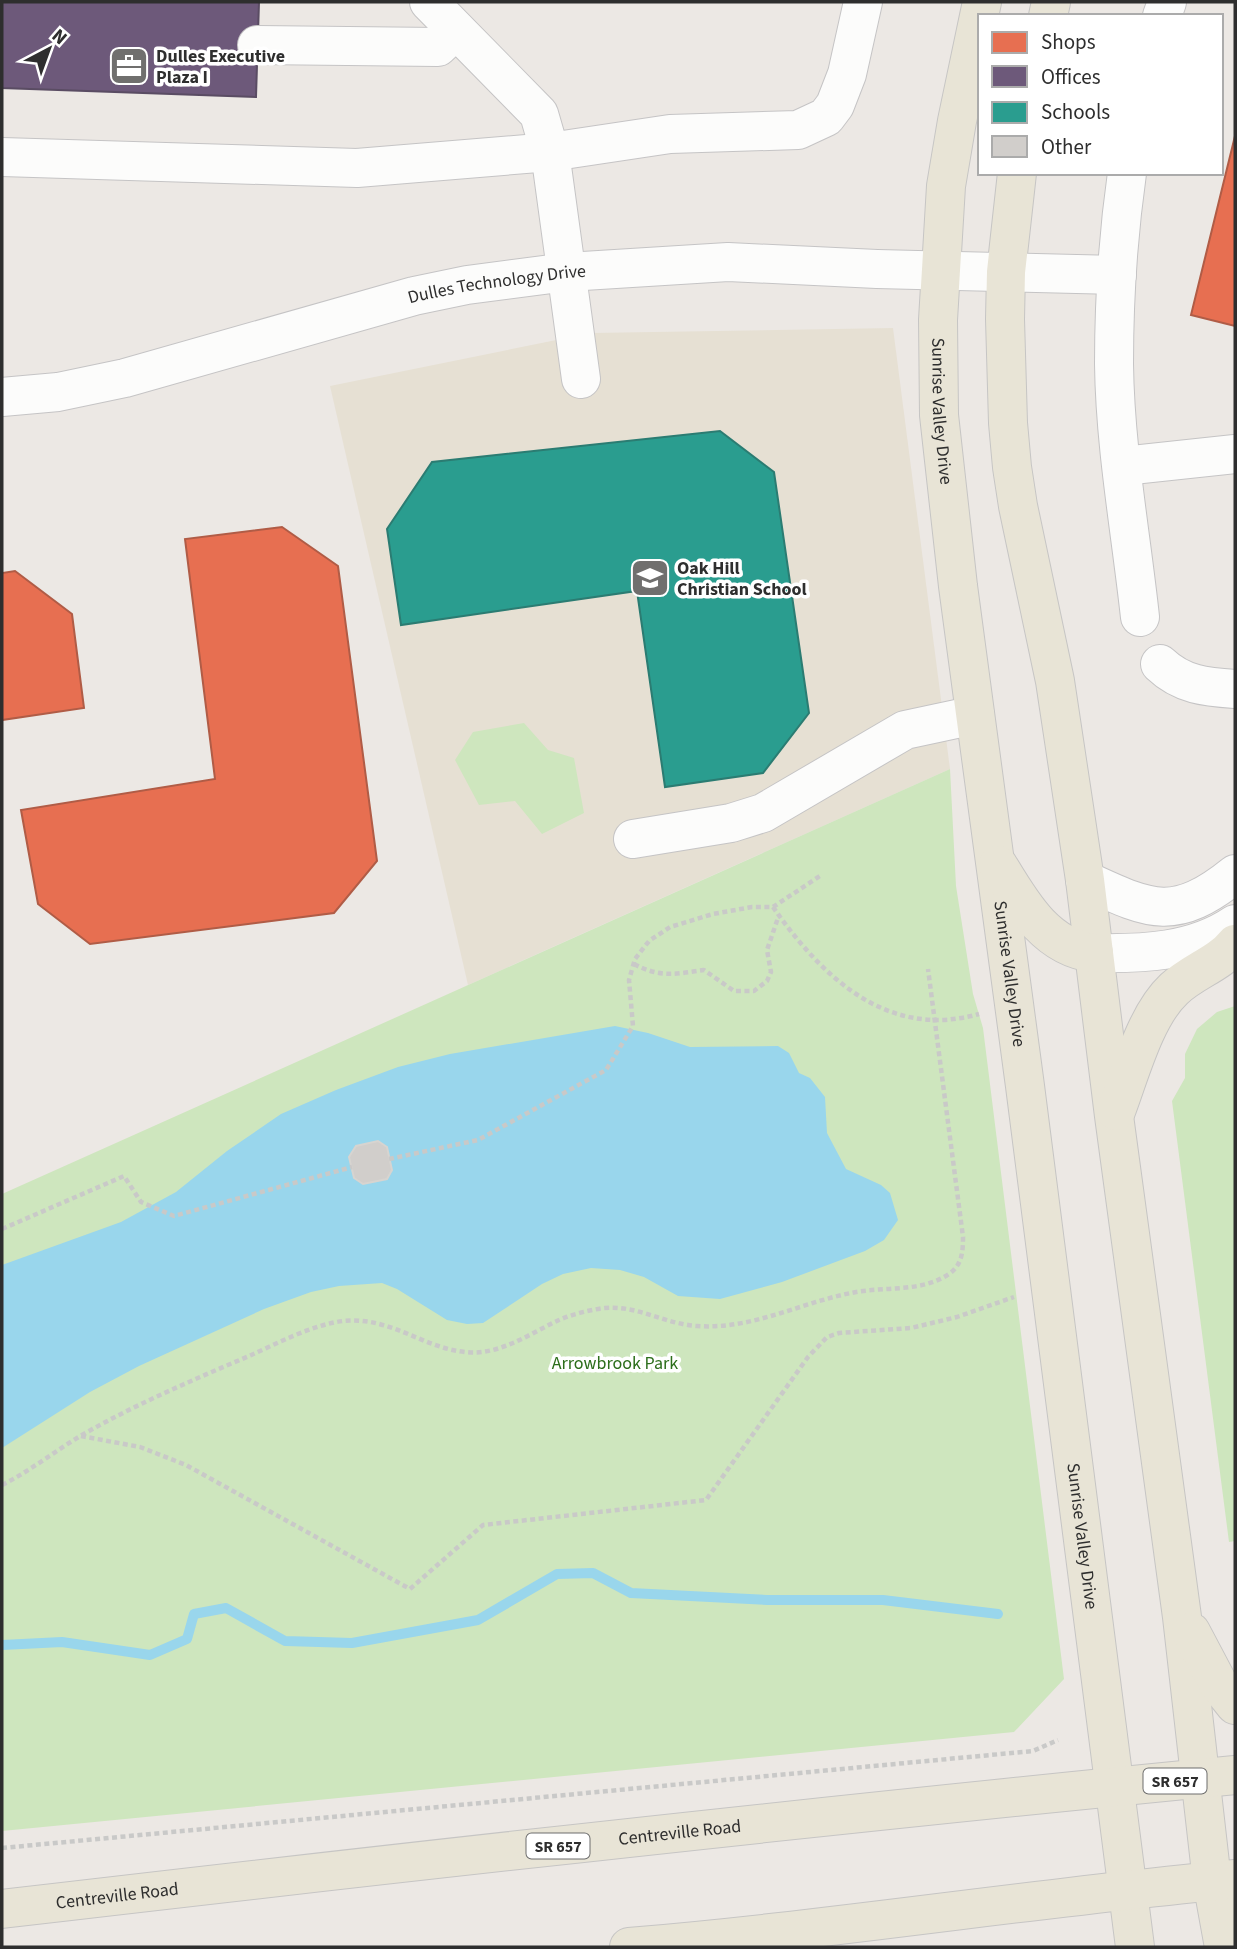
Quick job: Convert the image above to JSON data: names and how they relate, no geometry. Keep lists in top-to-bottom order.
{
  "streets": {
    "main road": ["Sunrise Valley Drive", "SR 657", "Centreville Road"],
    "street": ["Dulles Technology Drive"]
  },
  "crossings": [
    ["Dulles Technology Drive", "Sunrise Valley Drive"],
    ["Sunrise Valley Drive", "Centreville Road"]
  ],
  "parks": ["Arrowbrook Park"],
  "places": {
    "office": ["Dulles Executive Plaza I"],
    "school or university": ["Oak Hill Christian School"]
  },
  "legend": [
    "Shops",
    "Offices",
    "Schools",
    "Other"
  ],
  "north": "top right"
}
